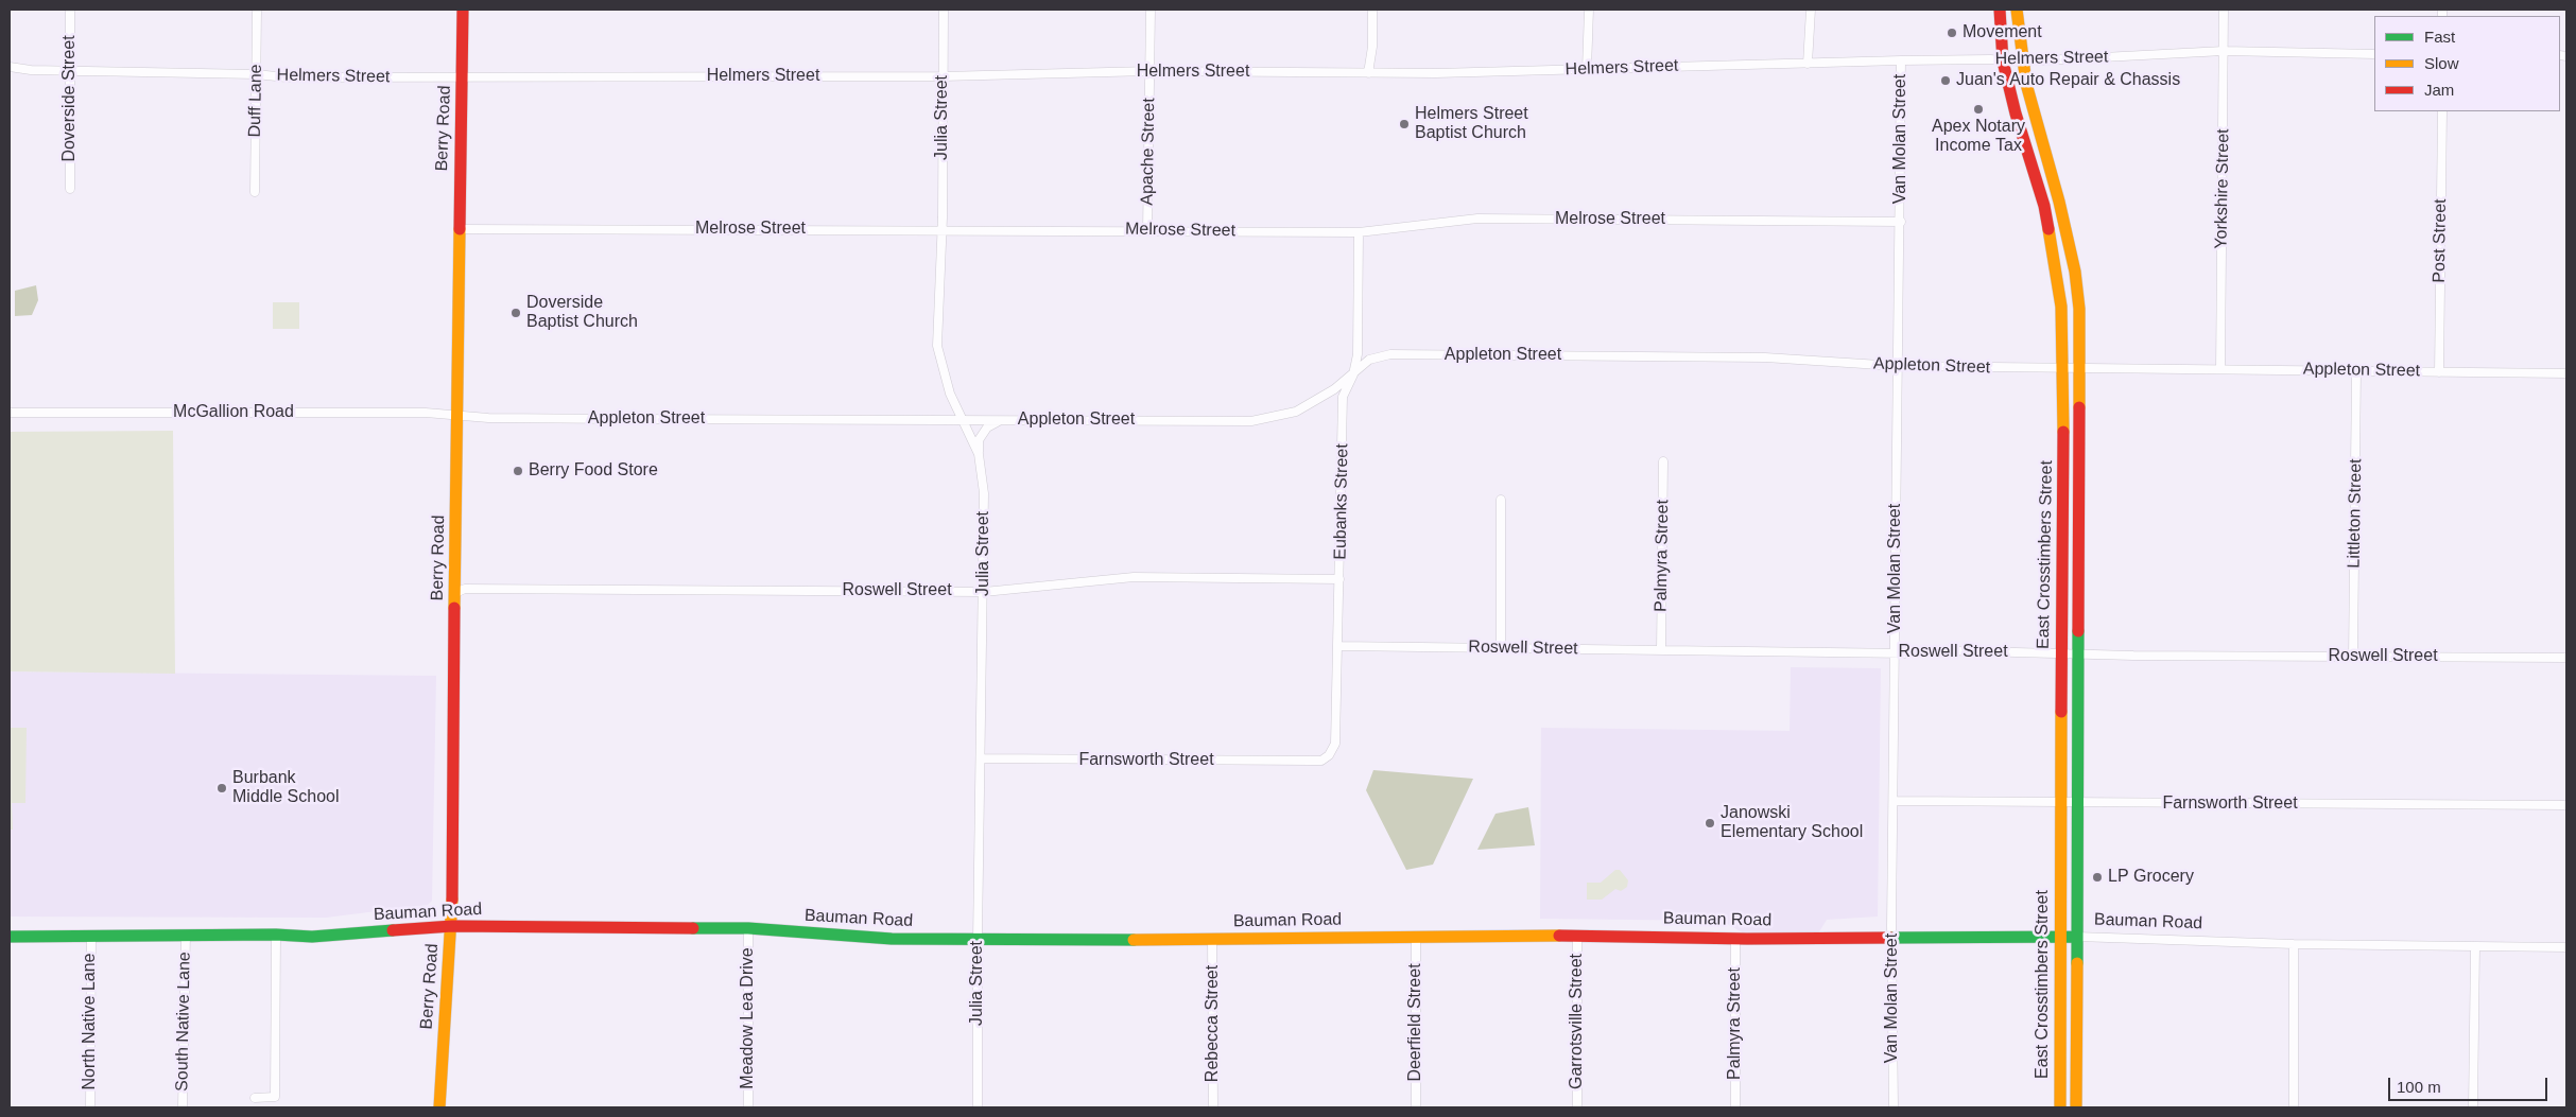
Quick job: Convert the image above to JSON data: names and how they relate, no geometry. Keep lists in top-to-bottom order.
{
  "streets": {
    "street": [
      "Helmers Street",
      "Doverside Street",
      "Duff Lane",
      "Julia Street",
      "Berry Road",
      "Van Molan Street",
      "Apache Street",
      "Yorkshire Street",
      "Melrose Street",
      "Post Street",
      "Appleton Street",
      "McGallion Road",
      "Eubanks Street",
      "Littleton Street",
      "East Crosstimbers Street",
      "Palmyra Street",
      "Roswell Street",
      "Farnsworth Street",
      "Bauman Road",
      "Meadow Lea Drive",
      "North Native Lane",
      "South Native Lane",
      "Garrotsville Street",
      "Deerfield Street",
      "Rebecca Street"
    ]
  },
  "crossings": [
    ["Helmers Street", "Doverside Street"],
    ["Helmers Street", "Duff Lane"],
    ["Helmers Street", "Julia Street"],
    ["Helmers Street", "Berry Road"],
    ["Helmers Street", "Van Molan Street"],
    ["Helmers Street", "Apache Street"],
    ["Helmers Street", "Yorkshire Street"],
    ["Helmers Street", "East Crosstimbers Street"],
    ["Julia Street", "Melrose Street"],
    ["Julia Street", "Appleton Street"],
    ["Julia Street", "Roswell Street"],
    ["Julia Street", "Farnsworth Street"],
    ["Julia Street", "Bauman Road"],
    ["Berry Road", "Melrose Street"],
    ["Berry Road", "Appleton Street"],
    ["Berry Road", "McGallion Road"],
    ["Berry Road", "Roswell Street"],
    ["Berry Road", "Bauman Road"],
    ["Van Molan Street", "Melrose Street"],
    ["Van Molan Street", "Appleton Street"],
    ["Van Molan Street", "Roswell Street"],
    ["Van Molan Street", "Farnsworth Street"],
    ["Van Molan Street", "Bauman Road"],
    ["Apache Street", "Melrose Street"],
    ["Yorkshire Street", "Appleton Street"],
    ["Melrose Street", "Eubanks Street"],
    ["Post Street", "Appleton Street"],
    ["Appleton Street", "McGallion Road"],
    ["Appleton Street", "Eubanks Street"],
    ["Appleton Street", "Littleton Street"],
    ["Appleton Street", "East Crosstimbers Street"],
    ["Eubanks Street", "Roswell Street"],
    ["Eubanks Street", "Farnsworth Street"],
    ["Littleton Street", "Roswell Street"],
    ["East Crosstimbers Street", "Roswell Street"],
    ["East Crosstimbers Street", "Farnsworth Street"],
    ["East Crosstimbers Street", "Bauman Road"],
    ["Palmyra Street", "Roswell Street"],
    ["Palmyra Street", "Bauman Road"],
    ["Bauman Road", "Meadow Lea Drive"],
    ["Bauman Road", "North Native Lane"],
    ["Bauman Road", "South Native Lane"],
    ["Bauman Road", "Garrotsville Street"],
    ["Bauman Road", "Deerfield Street"],
    ["Bauman Road", "Rebecca Street"]
  ],
  "places": [
    "Movement",
    "Juan's Auto Repair & Chassis",
    "Apex Notary Income Tax",
    "Helmers Street Baptist Church",
    "Doverside Baptist Church",
    "Berry Food Store",
    "Burbank Middle School",
    "Janowski Elementary School",
    "LP Grocery"
  ],
  "legend": ["Fast", "Slow", "Jam"],
  "scale_bar": "100 m"
}
